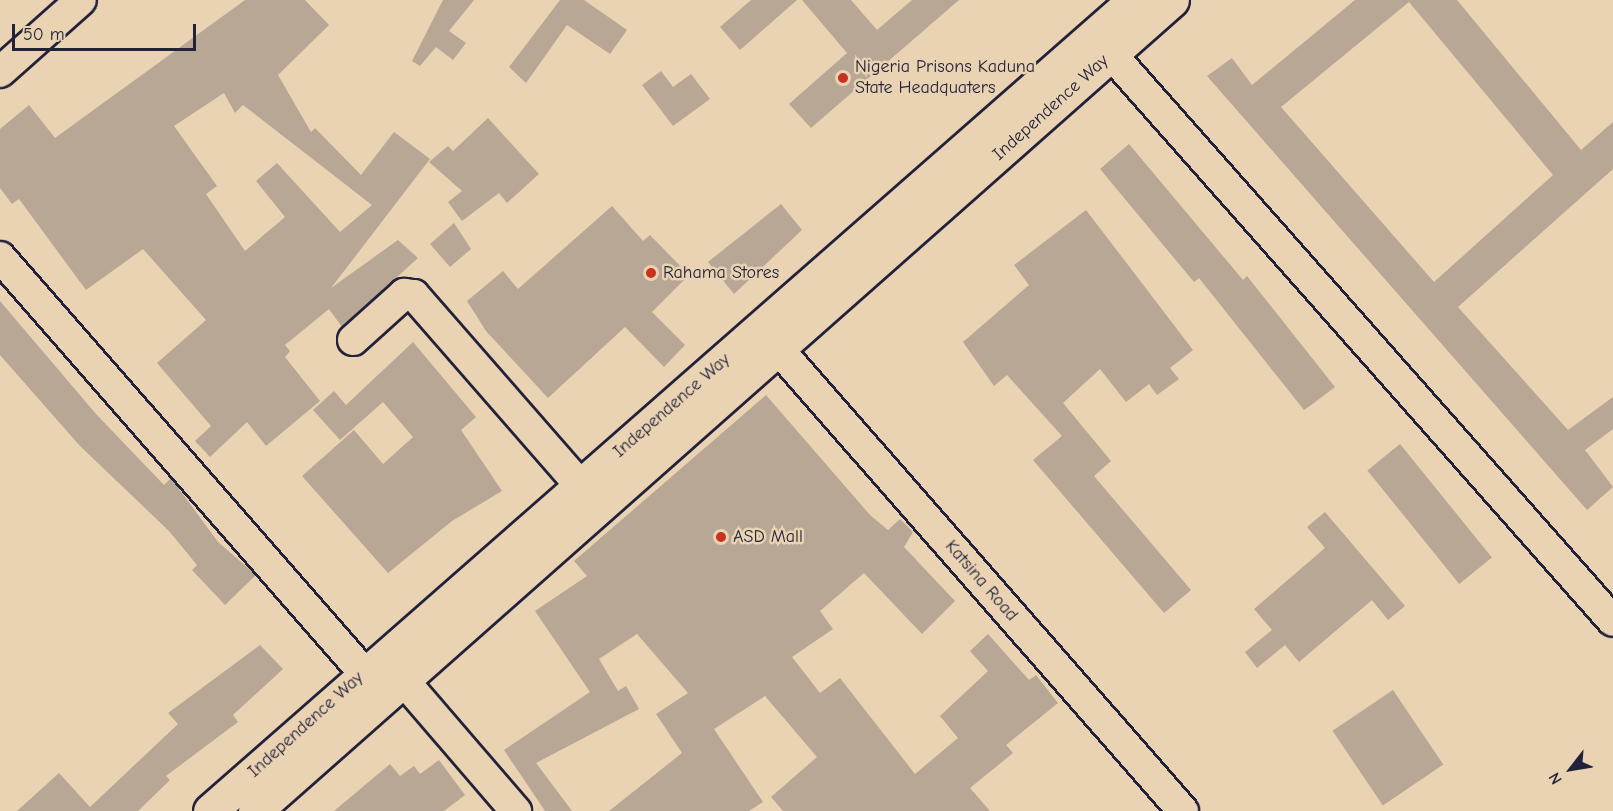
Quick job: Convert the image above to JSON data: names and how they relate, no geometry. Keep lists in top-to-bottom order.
{
  "streets": {
    "main road": ["Independence Way"],
    "street": ["Katsina Road"]
  },
  "crossings": [
    ["Independence Way", "Katsina Road"]
  ],
  "places": ["Nigeria Prisons Kaduna State Headquaters", "Rahama Stores", "ASD Mall"],
  "scale_bar": "50 m",
  "north": "bottom left"
}
